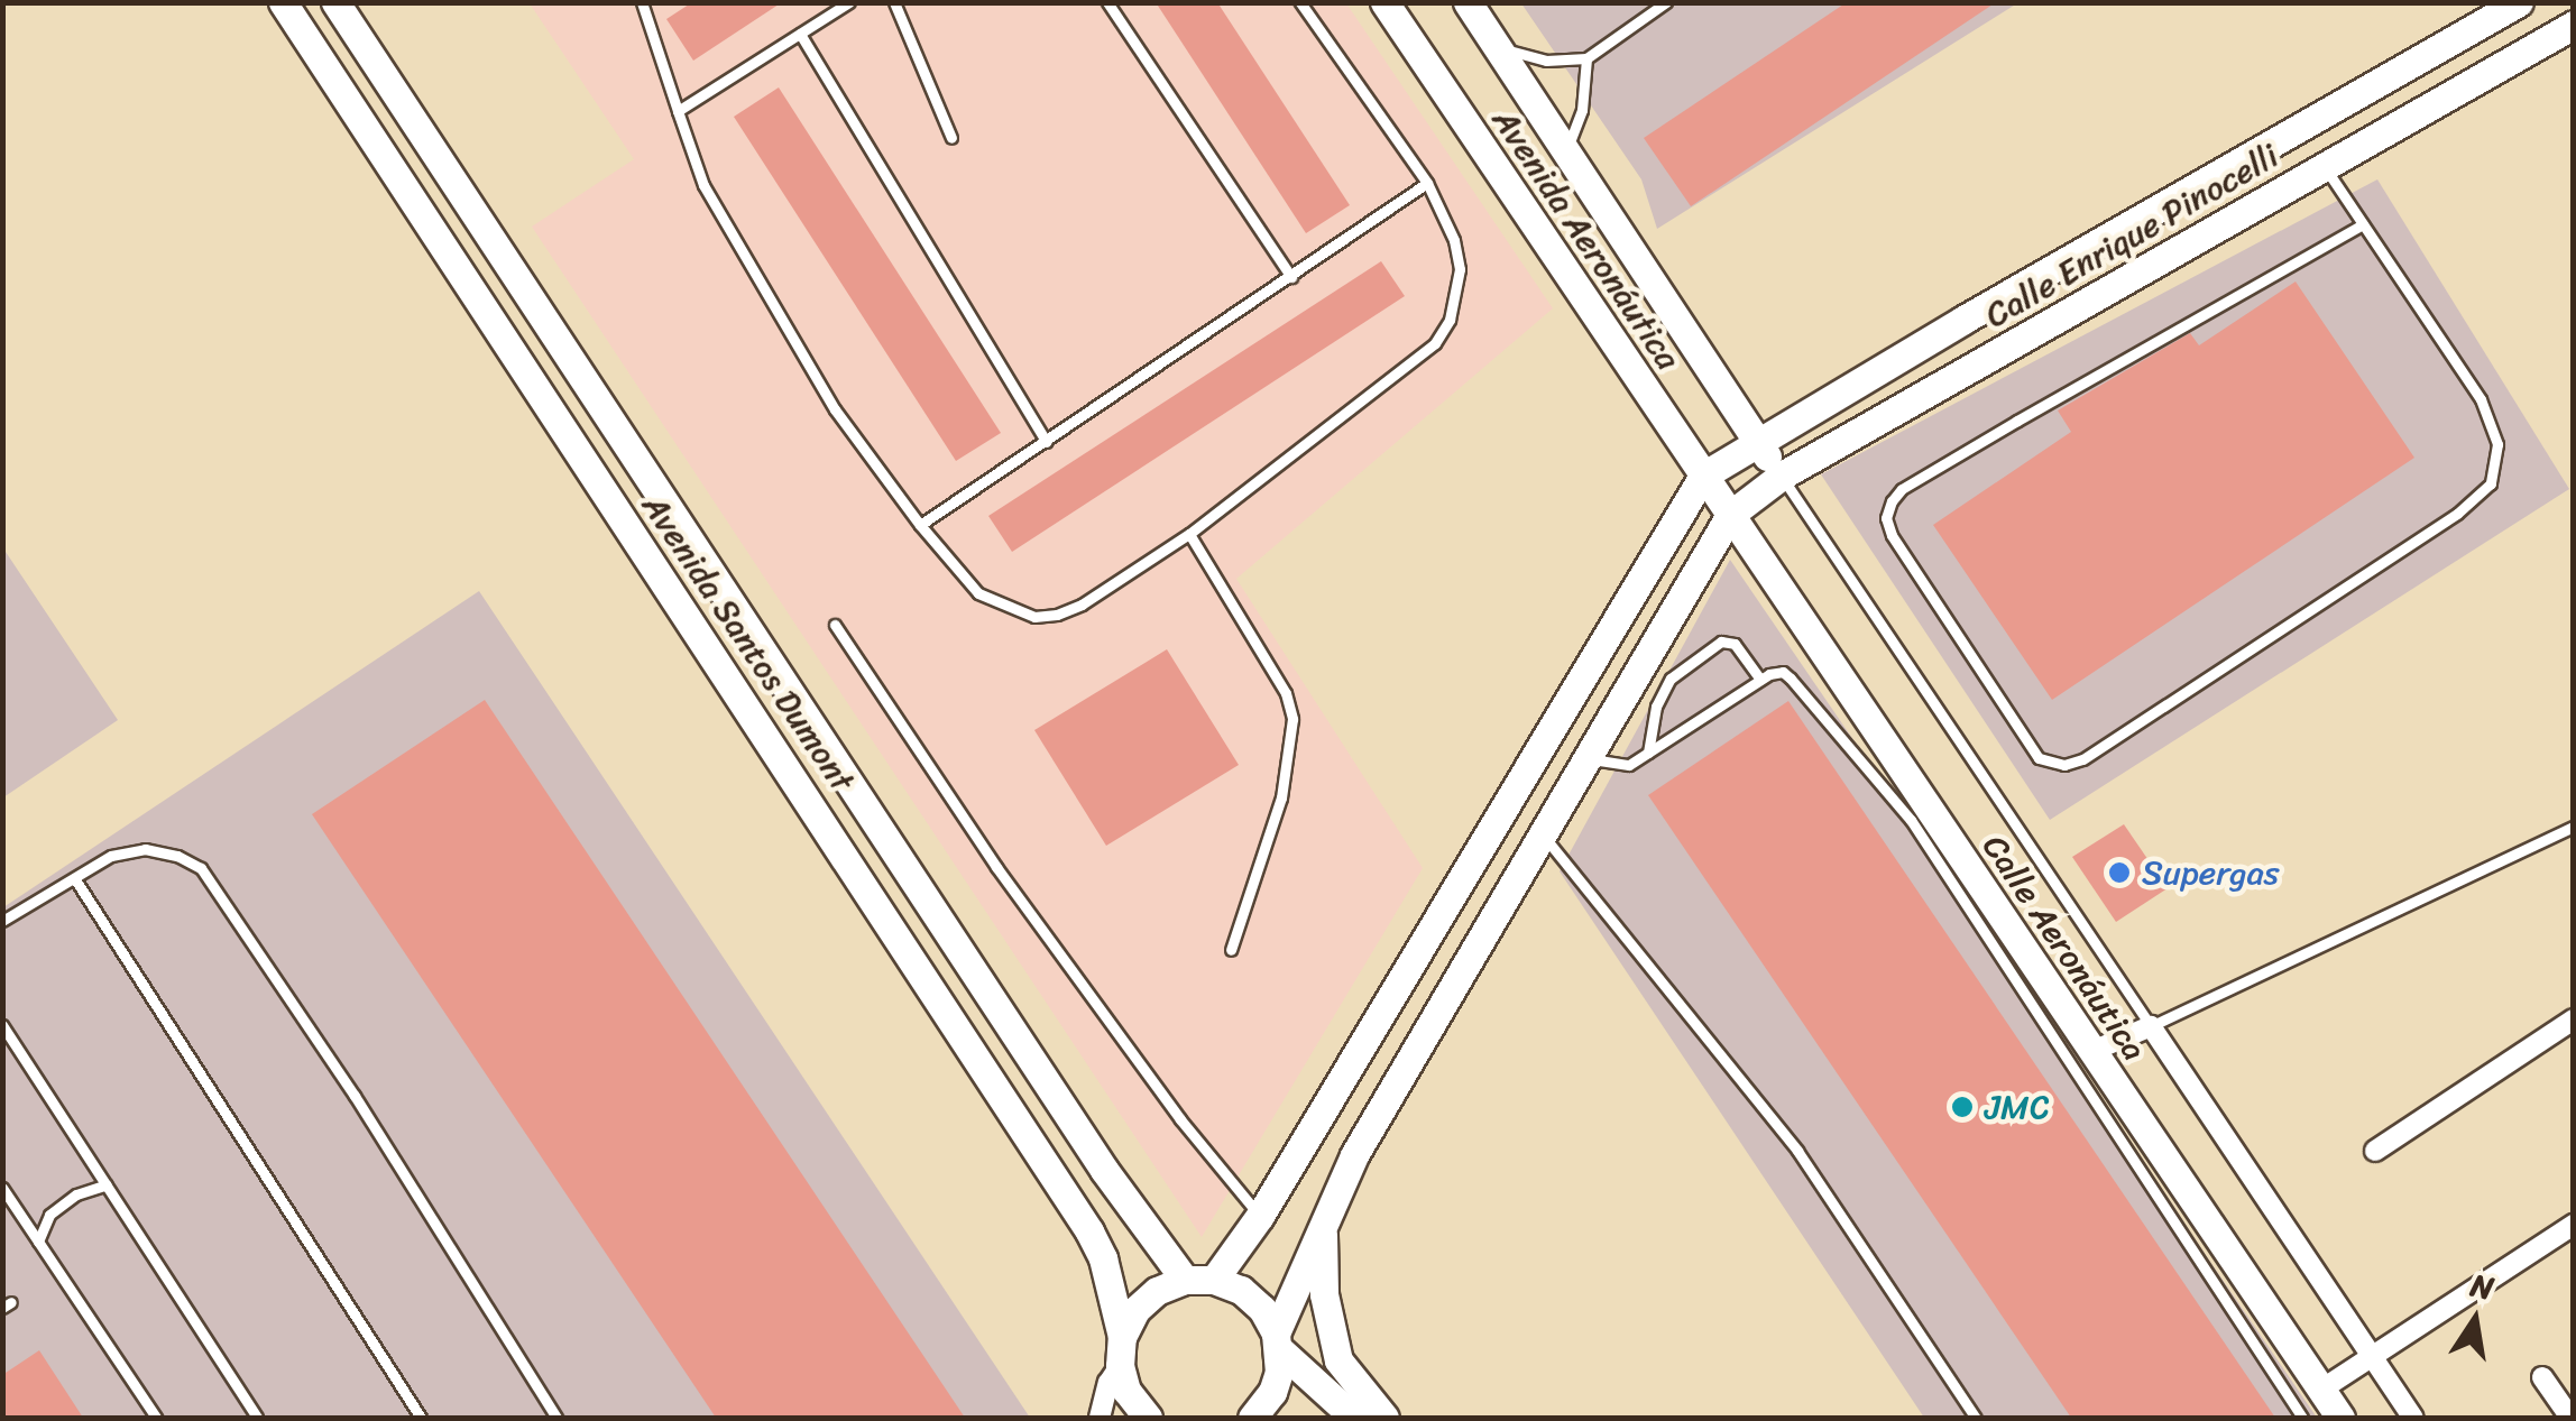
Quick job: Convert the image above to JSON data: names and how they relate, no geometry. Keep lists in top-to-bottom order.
{
  "streets": {
    "main road": [
      "Calle Enrique Pinocelli",
      "Avenida Aeronáutica",
      "Avenida Santos Dumont",
      "Calle Aeronáutica"
    ]
  },
  "crossings": [
    ["Calle Enrique Pinocelli", "Avenida Aeronáutica"],
    ["Calle Enrique Pinocelli", "Calle Aeronáutica"],
    ["Avenida Aeronáutica", "Calle Aeronáutica"]
  ],
  "places": ["Supergas", "JMC"],
  "north": "top"
}
